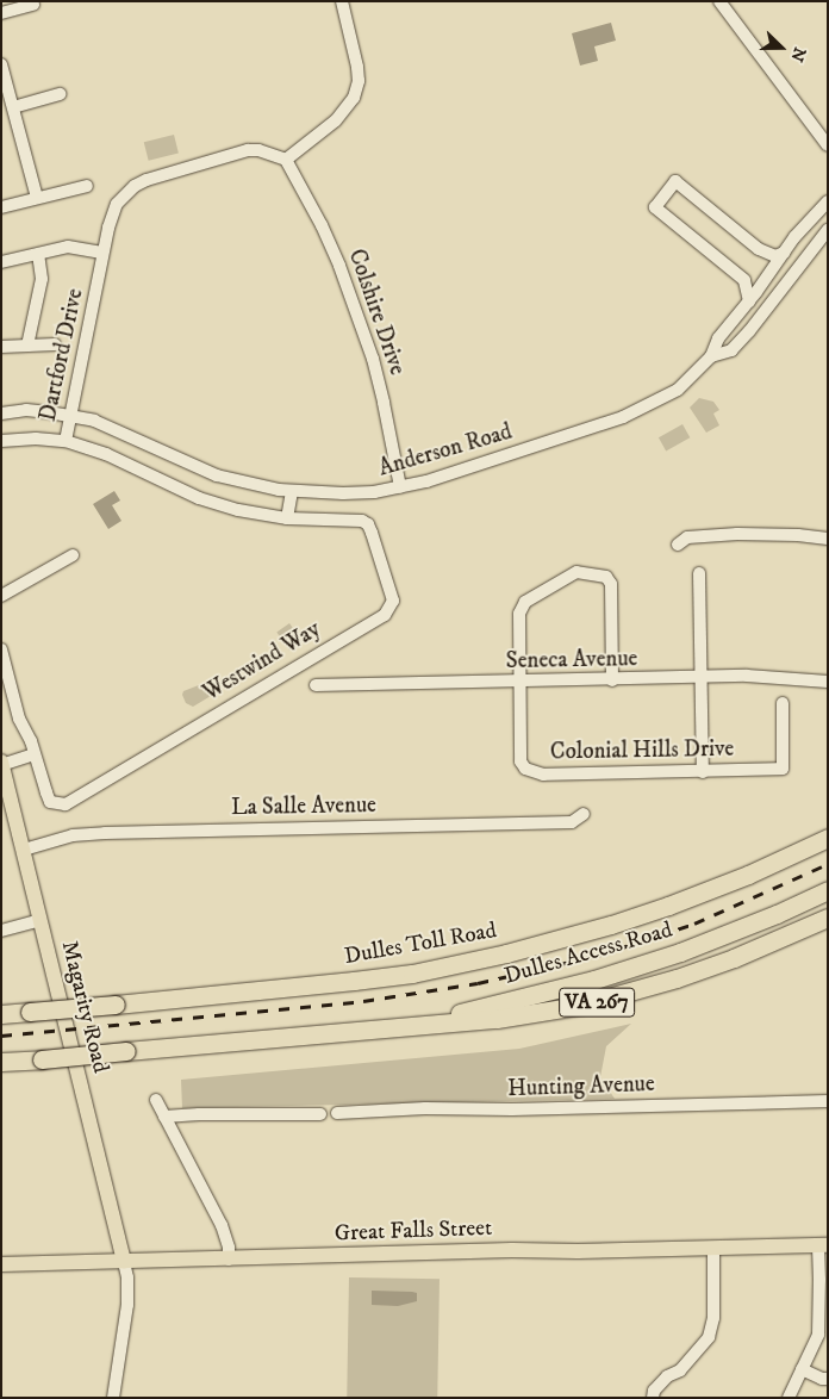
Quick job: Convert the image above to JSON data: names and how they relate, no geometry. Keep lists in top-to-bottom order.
{
  "streets": {
    "highway": ["Dulles Toll Road", "Dulles Access Road", "VA 267"],
    "main road": ["Magarity Road", "Great Falls Street"],
    "street": [
      "Colshire Drive",
      "Dartford Drive",
      "Anderson Road",
      "Seneca Avenue",
      "Westwind Way",
      "Colonial Hills Drive",
      "La Salle Avenue",
      "Hunting Avenue"
    ]
  },
  "crossings": [
    ["Colshire Drive", "Anderson Road"],
    ["Dartford Drive", "Anderson Road"],
    ["Dartford Drive", "Westwind Way"],
    ["Seneca Avenue", "Colonial Hills Drive"],
    ["La Salle Avenue", "Magarity Road"],
    ["Dulles Access Road", "VA 267"],
    ["Magarity Road", "Great Falls Street"]
  ],
  "north": "right"
}
